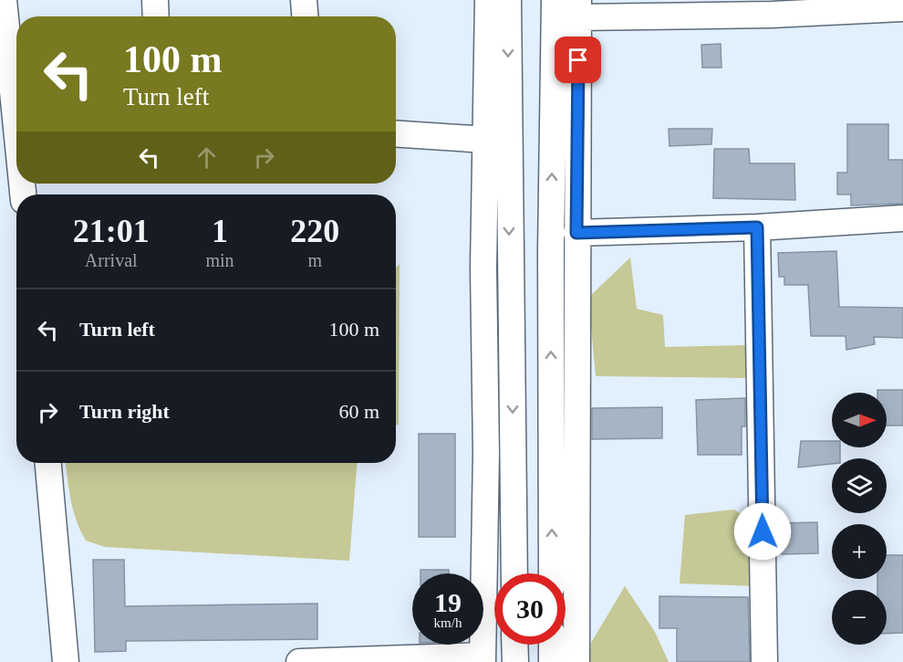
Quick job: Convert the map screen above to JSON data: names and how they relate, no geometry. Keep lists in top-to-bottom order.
{
  "north": "right",
  "page": {
    "turn": ["100 m", "Turn left"],
    "eta": [
      "21:01",
      "Arrival",
      "1",
      "min",
      "220",
      "m"
    ],
    "list": [
      {
        "name": "Turn left",
        "value": "100 m"
      },
      {
        "name": "Turn right",
        "value": "60 m"
      }
    ],
    "map_buttons": ["+", "−"],
    "speed": "19 km/h",
    "limit": "30"
  }
}
